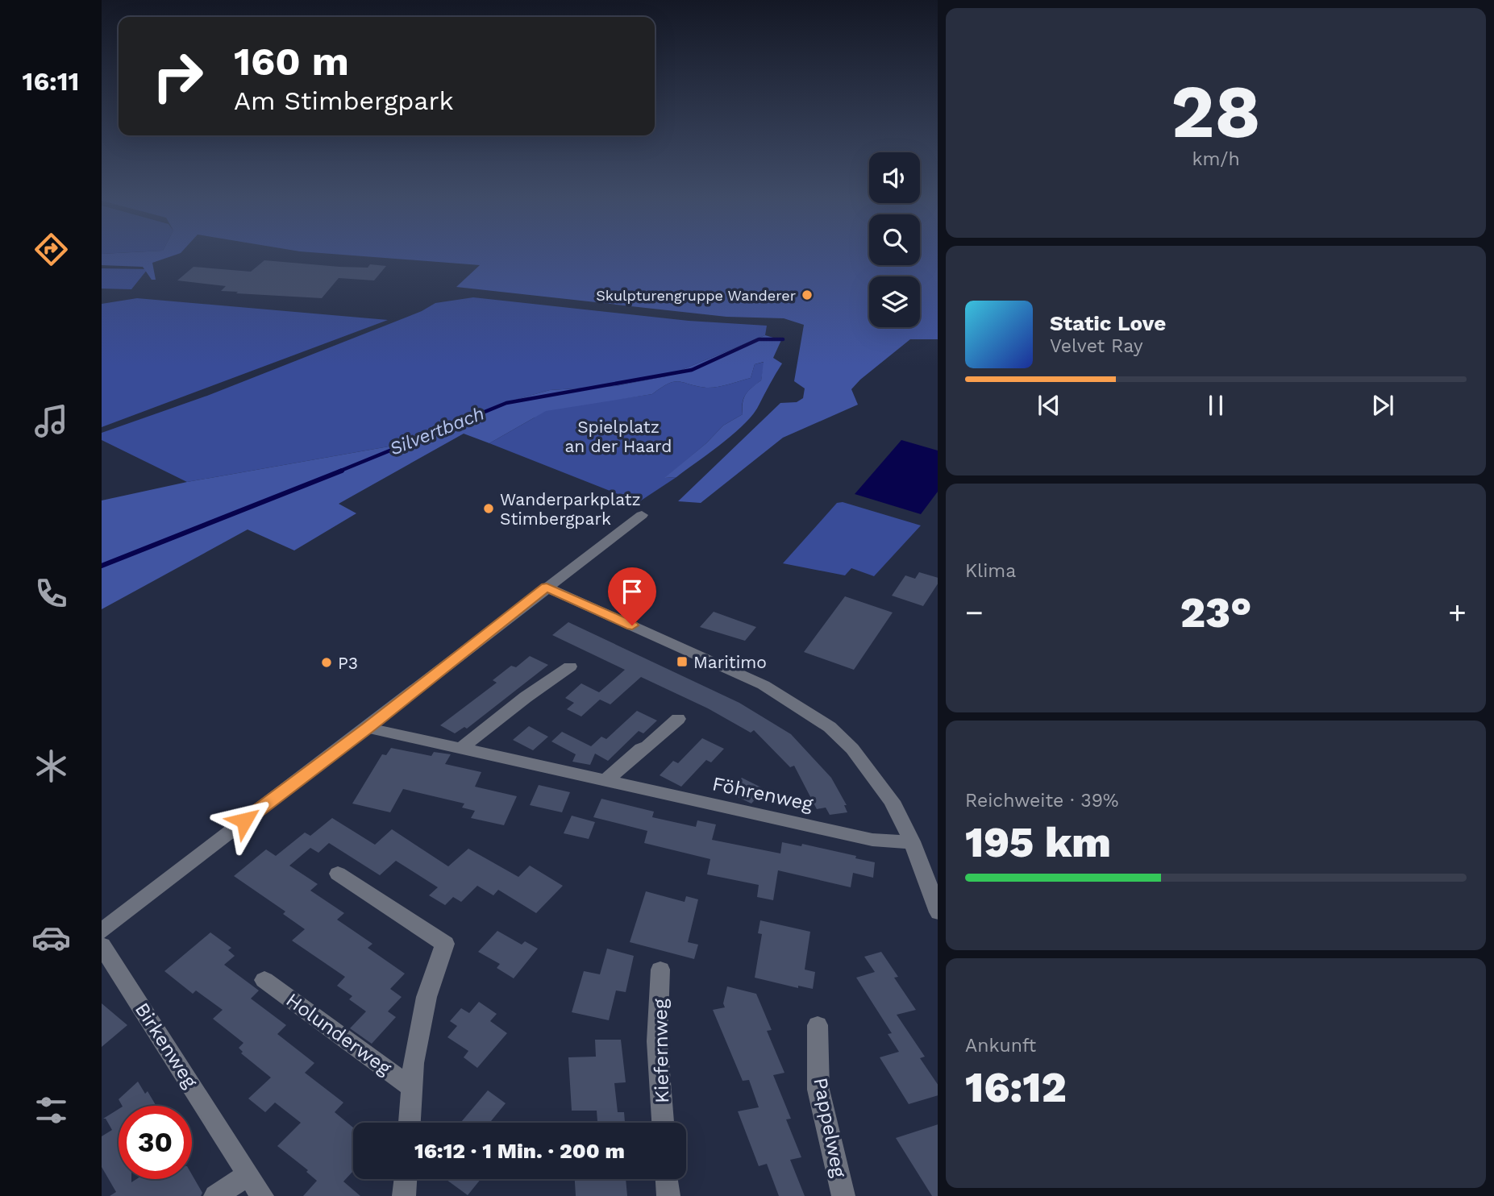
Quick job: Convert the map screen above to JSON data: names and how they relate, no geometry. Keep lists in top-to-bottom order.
{
  "streets": {
    "street": [
      "Föhrenweg",
      "Holunderweg",
      "Birkenweg",
      "Kiefernweg",
      "Pappelweg"
    ]
  },
  "water": ["Silvertbach"],
  "parks": ["Spielplatz an der Haard"],
  "places": {
    "other": ["Skulpturengruppe Wanderer", "Wanderparkplatz Stimbergpark", "P3"],
    "transit": ["Maritimo"]
  },
  "page": {
    "tabs": "16:11",
    "tile": [
      ["28", "km/h"],
      "Klima",
      ["Reichweite · 39%", "195 km"],
      ["Ankunft", "16:12"]
    ],
    "turn": ["160 m", "Am Stimbergpark"],
    "song": ["Static Love", "Velvet Ray"],
    "heat": ["−", "23°", "+"],
    "limit": "30",
    "trip": "16:12 · 1 Min. · 200 m"
  }
}
